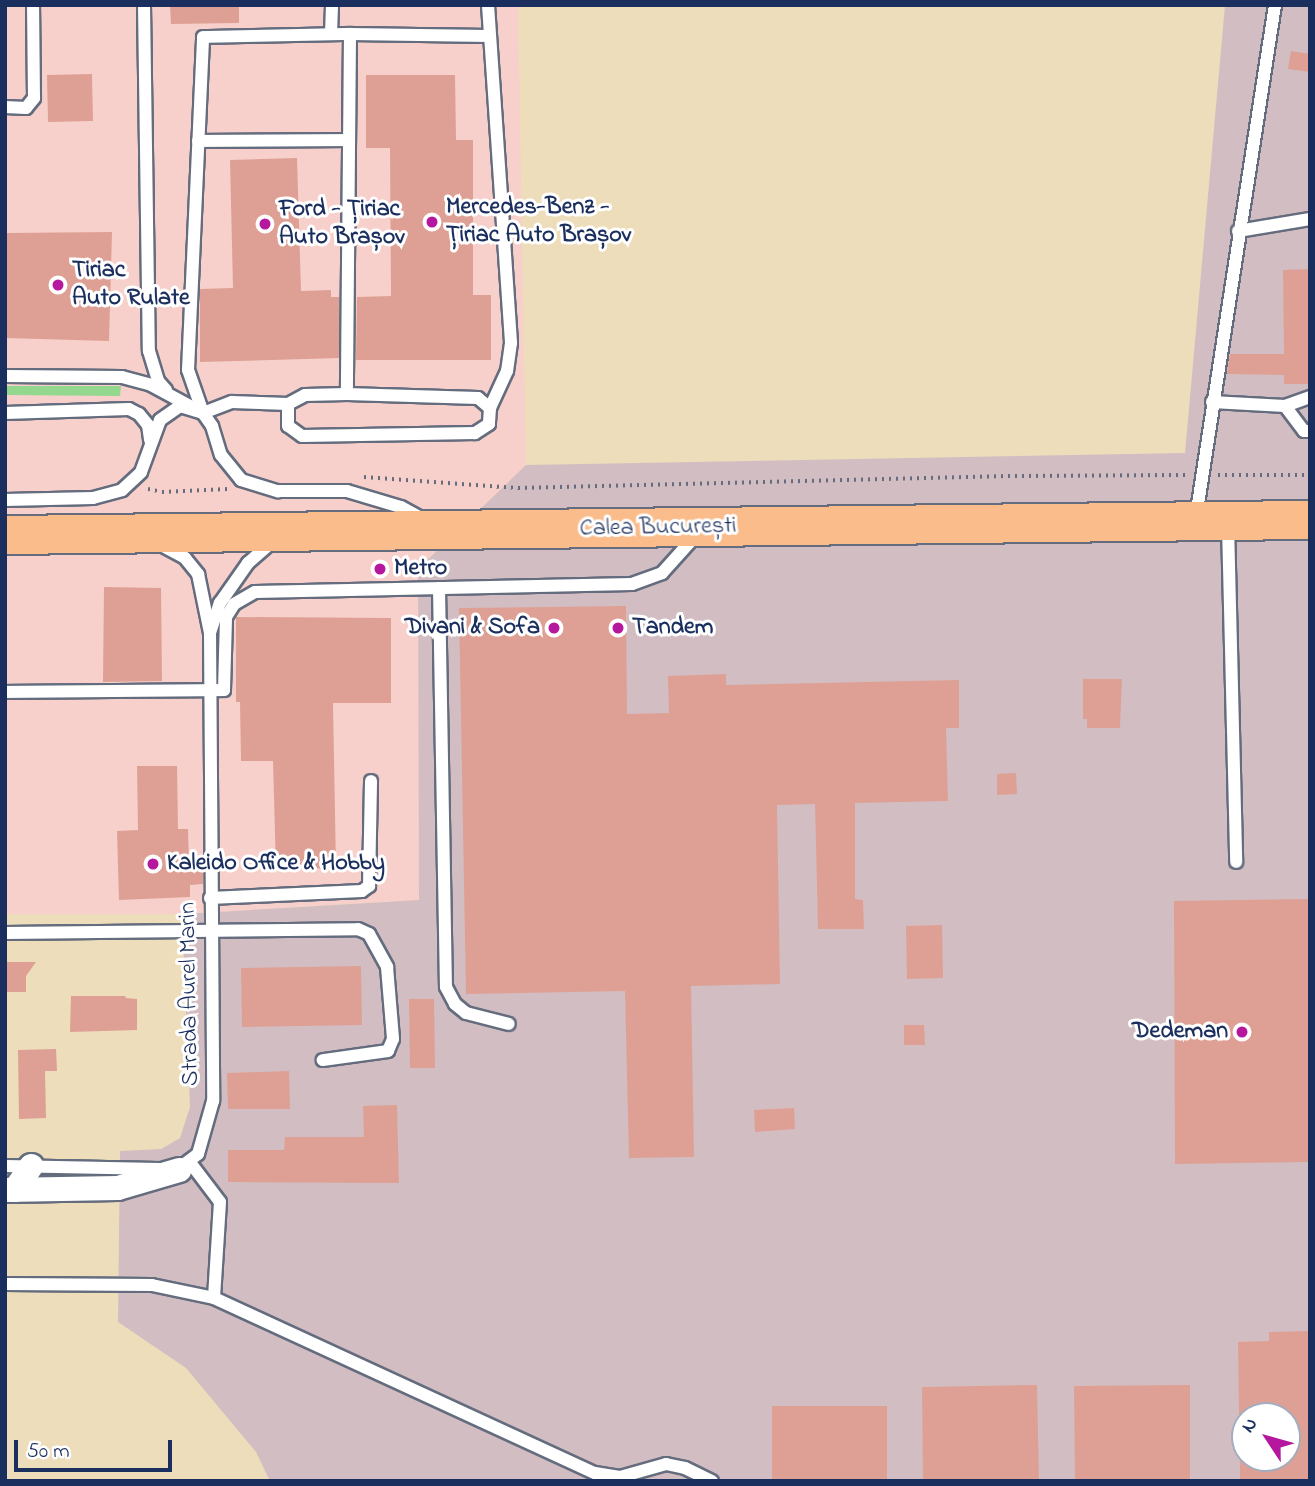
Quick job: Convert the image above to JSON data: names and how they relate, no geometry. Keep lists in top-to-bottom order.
{
  "streets": {
    "main road": ["Calea București"],
    "lane": ["Strada Aurel Marin"]
  },
  "crossings": [
    ["Calea București", "Strada Aurel Marin"]
  ],
  "places": [
    "Mercedes-Benz - Țiriac Auto Brașov",
    "Ford - Țiriac Auto Brașov",
    "Tiriac Auto Rulate",
    "Metro",
    "Divani & Sofa",
    "Tandem",
    "Kaleido Office & Hobby",
    "Dedeman"
  ],
  "scale_bar": "50 m",
  "north": "top left"
}
